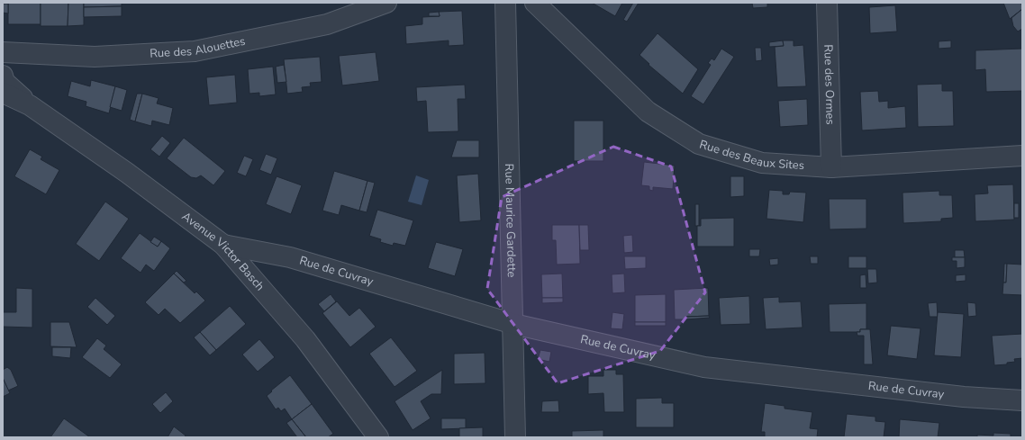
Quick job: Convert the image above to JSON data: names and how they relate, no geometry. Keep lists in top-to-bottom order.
{
  "streets": {
    "street": [
      "Rue des Alouettes",
      "Rue des Ormes",
      "Rue des Beaux Sites",
      "Rue Maurice Gardette",
      "Avenue Victor Basch",
      "Rue de Cuvray"
    ]
  },
  "crossings": [
    ["Rue des Ormes", "Rue des Beaux Sites"],
    ["Rue Maurice Gardette", "Rue de Cuvray"],
    ["Avenue Victor Basch", "Rue de Cuvray"]
  ]
}
